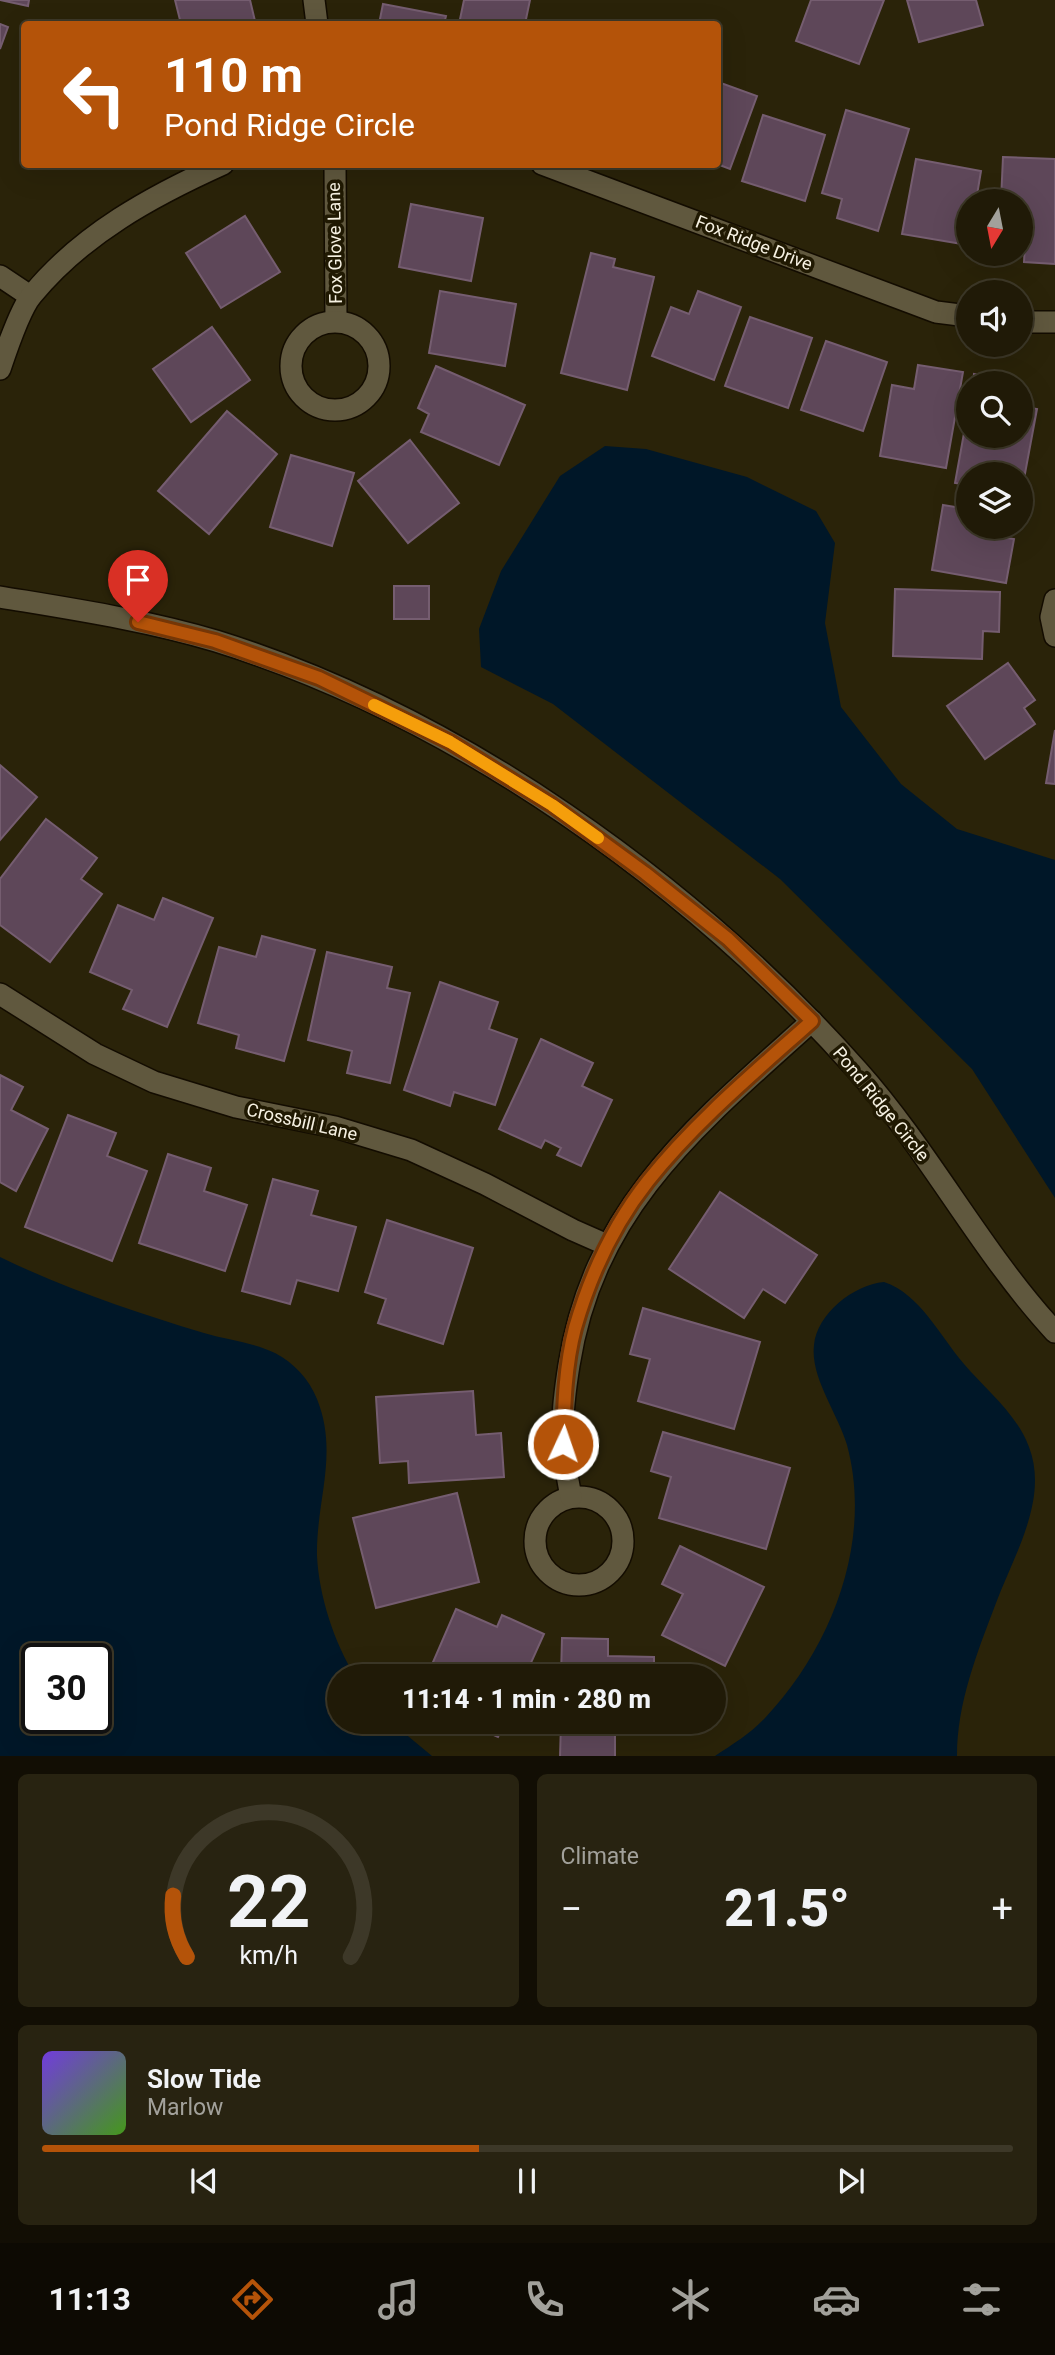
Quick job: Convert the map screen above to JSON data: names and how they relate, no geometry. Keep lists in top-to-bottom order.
{
  "streets": {
    "street": [
      "Fox Glove Lane",
      "Fox Ridge Drive",
      "Pond Ridge Circle",
      "Crossbill Lane"
    ]
  },
  "north": "bottom",
  "page": {
    "turn": ["110 m", "Pond Ridge Circle"],
    "limit": "30",
    "trip": "11:14 · 1 min · 280 m",
    "tile": "Climate",
    "heat": ["−", "21.5°", "+"],
    "song": ["Slow Tide", "Marlow"],
    "tabs": "11:13",
    "gauge": ["22", "km/h"]
  }
}
